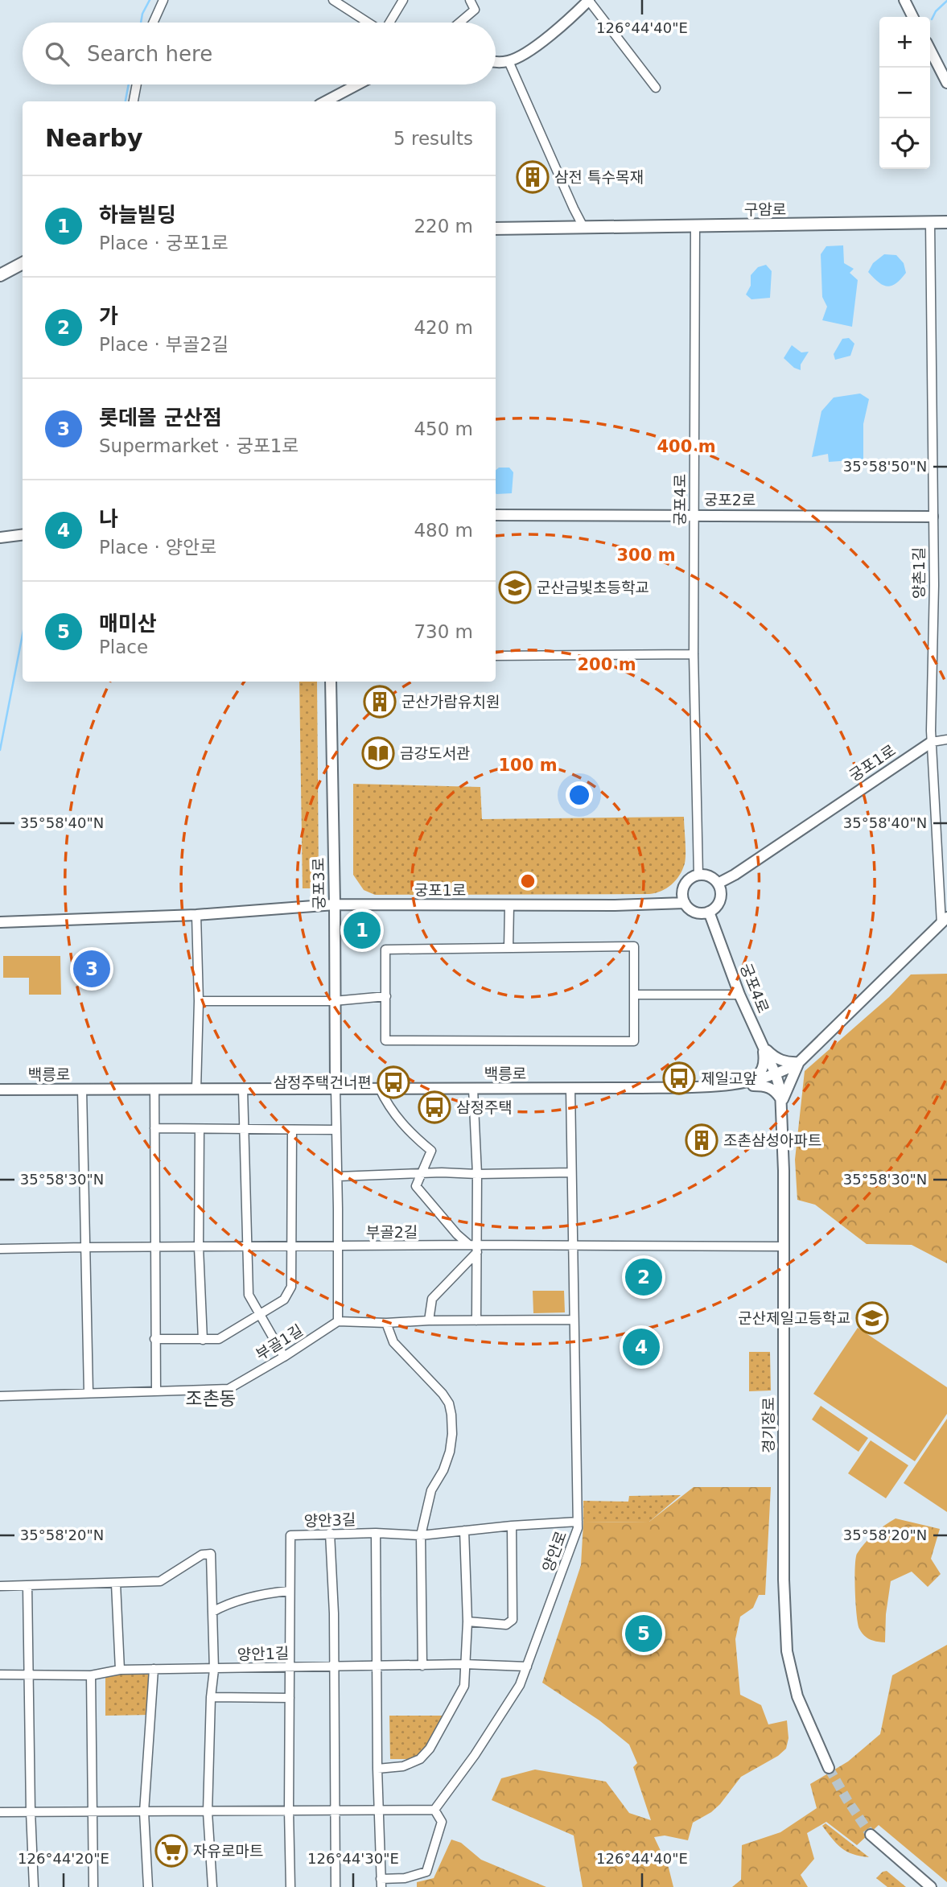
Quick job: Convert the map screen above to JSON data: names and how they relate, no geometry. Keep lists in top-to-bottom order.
{
  "streets": {
    "main road": ["구암로"],
    "street": [
      "궁포4로",
      "궁포2로",
      "양촌1길",
      "궁포1로",
      "궁포3로",
      "백릉로",
      "부골2길",
      "부골1길",
      "경기장로",
      "양안3길",
      "양안로",
      "양안1길"
    ]
  },
  "crossings": [
    ["구암로", "궁포4로"],
    ["구암로", "양촌1길"],
    ["궁포4로", "궁포2로"],
    ["궁포4로", "궁포1로"],
    ["궁포4로", "백릉로"],
    ["궁포4로", "경기장로"],
    ["궁포2로", "양촌1길"],
    ["양촌1길", "궁포1로"],
    ["양촌1길", "백릉로"],
    ["궁포1로", "궁포3로"],
    ["궁포3로", "백릉로"],
    ["백릉로", "경기장로"],
    ["백릉로", "양안로"],
    ["부골2길", "경기장로"],
    ["부골2길", "양안로"],
    ["양안3길", "양안로"],
    ["양안3길", "양안1길"],
    ["양안로", "양안1길"]
  ],
  "districts": ["조촌동"],
  "places": {
    "building": ["삼전 특수목재", "군산가람유치원", "조촌삼성아파트"],
    "school or university": ["군산금빛초등학교", "군산제일고등학교"],
    "library": ["금강도서관"],
    "bus stop": ["제일고앞", "삼정주택건너편", "삼정주택"],
    "supermarket": ["자유로마트"]
  },
  "page": {
    "map_buttons": ["+", "−"],
    "search": "Search here",
    "heading": ["Nearby", "5 results"],
    "list": [
      {
        "mark": "1",
        "name": "하늘빌딩",
        "note": "Place · 궁포1로",
        "value": "220 m"
      },
      {
        "mark": "2",
        "name": "가",
        "note": "Place · 부골2길",
        "value": "420 m"
      },
      {
        "mark": "3",
        "name": "롯데몰 군산점",
        "note": "Supermarket · 궁포1로",
        "value": "450 m"
      },
      {
        "mark": "4",
        "name": "나",
        "note": "Place · 양안로",
        "value": "480 m"
      },
      {
        "mark": "5",
        "name": "매미산",
        "note": "Place",
        "value": "730 m"
      }
    ],
    "pins": [
      "1",
      "3",
      "2",
      "4",
      "5"
    ]
  },
  "coordinates": [
    "126°44'40\"E",
    "35°58'50\"N",
    "35°58'40\"N",
    "35°58'30\"N",
    "35°58'20\"N",
    "126°44'20\"E",
    "126°44'30\"E"
  ],
  "rings": [
    "400 m",
    "300 m",
    "200 m",
    "100 m"
  ]
}
